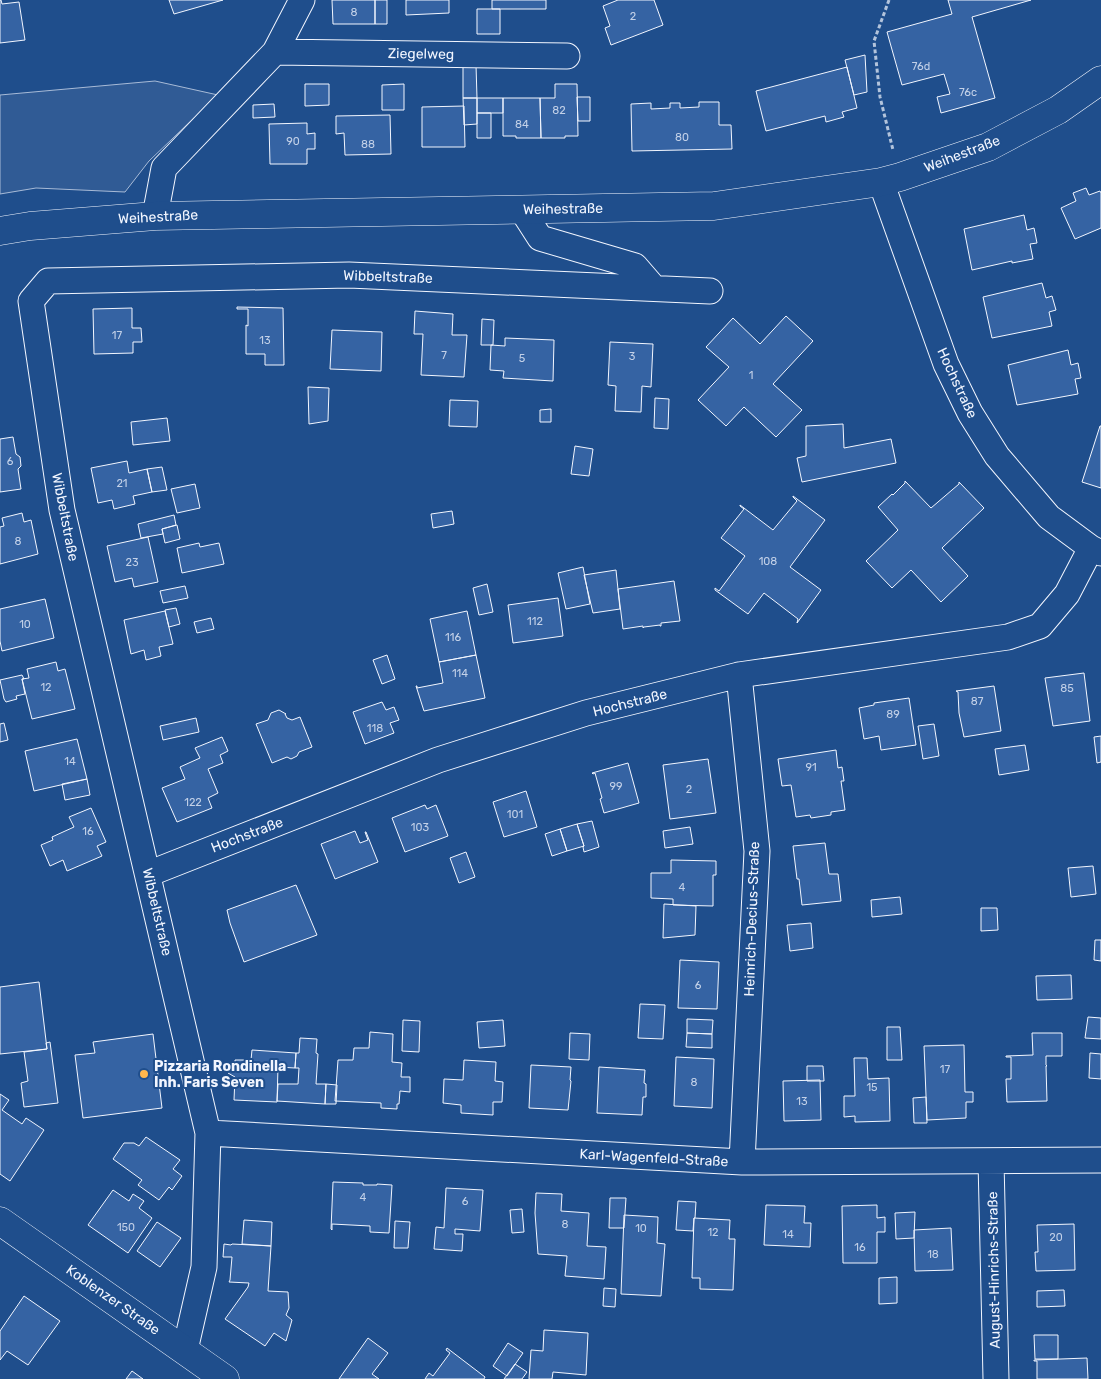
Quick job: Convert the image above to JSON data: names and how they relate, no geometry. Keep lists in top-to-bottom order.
{
  "streets": {
    "main road": ["Weihestraße", "Koblenzer Straße"],
    "street": [
      "Ziegelweg",
      "Wibbeltstraße",
      "Hochstraße",
      "Heinrich-Decius-Straße",
      "Karl-Wagenfeld-Straße",
      "August-Hinrichs-Straße"
    ]
  },
  "crossings": [
    ["Weihestraße", "Hochstraße"],
    ["Wibbeltstraße", "Hochstraße"],
    ["Wibbeltstraße", "Karl-Wagenfeld-Straße"],
    ["Wibbeltstraße", "Koblenzer Straße"],
    ["Hochstraße", "Heinrich-Decius-Straße"],
    ["Heinrich-Decius-Straße", "Karl-Wagenfeld-Straße"],
    ["Karl-Wagenfeld-Straße", "August-Hinrichs-Straße"]
  ],
  "places": ["Pizzaria Rondinella Inh. Faris Seven"],
  "house_numbers": [
    "8",
    "2",
    "76d",
    "76c",
    "82",
    "84",
    "80",
    "90",
    "88",
    "17",
    "13",
    "7",
    "3",
    "5",
    "1",
    "6",
    "21",
    "8",
    "108",
    "23",
    "112",
    "10",
    "116",
    "114",
    "12",
    "85",
    "87",
    "89",
    "118",
    "14",
    "91",
    "99",
    "2",
    "122",
    "101",
    "103",
    "16",
    "4",
    "6",
    "17",
    "8",
    "15",
    "13",
    "4",
    "6",
    "8",
    "150",
    "10",
    "12",
    "14",
    "20",
    "16",
    "18"
  ]
}
